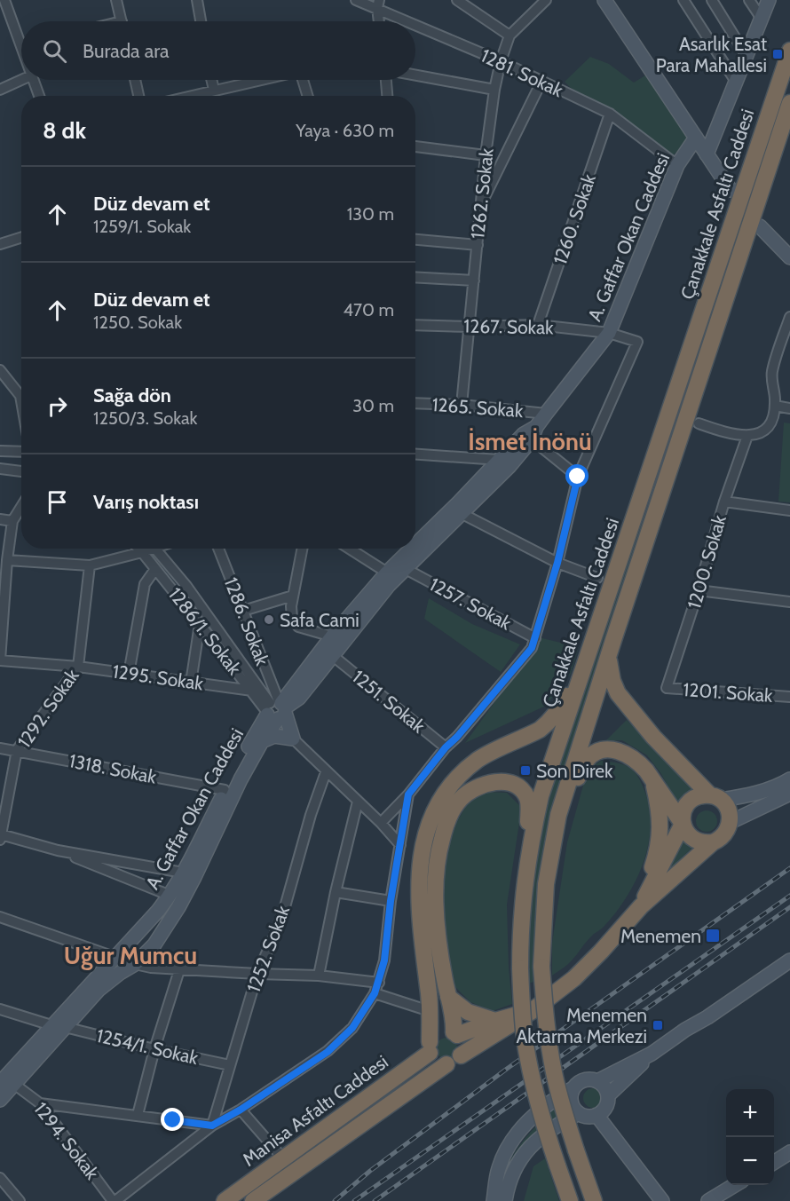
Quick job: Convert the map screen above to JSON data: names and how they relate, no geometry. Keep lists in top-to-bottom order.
{
  "streets": {
    "highway": ["Çanakkale Asfaltı Caddesi", "Manisa Asfaltı Caddesi"],
    "street": [
      "1281. Sokak",
      "1262. Sokak",
      "1260. Sokak",
      "A. Gaffar Okan Caddesi",
      "1267. Sokak",
      "1265. Sokak",
      "1200. Sokak",
      "1257. Sokak",
      "1286. Sokak",
      "1286/1. Sokak",
      "1295. Sokak",
      "1201. Sokak",
      "1251. Sokak",
      "1292. Sokak",
      "1318. Sokak",
      "1252. Sokak",
      "1254/1. Sokak",
      "1294. Sokak"
    ]
  },
  "crossings": [
    ["1281. Sokak", "1262. Sokak"],
    ["1281. Sokak", "1260. Sokak"],
    ["1281. Sokak", "A. Gaffar Okan Caddesi"],
    ["1262. Sokak", "1267. Sokak"],
    ["1262. Sokak", "1265. Sokak"],
    ["1260. Sokak", "1267. Sokak"],
    ["A. Gaffar Okan Caddesi", "1267. Sokak"],
    ["A. Gaffar Okan Caddesi", "1265. Sokak"],
    ["A. Gaffar Okan Caddesi", "1257. Sokak"],
    ["A. Gaffar Okan Caddesi", "1286. Sokak"],
    ["A. Gaffar Okan Caddesi", "1286/1. Sokak"],
    ["A. Gaffar Okan Caddesi", "1251. Sokak"],
    ["A. Gaffar Okan Caddesi", "1318. Sokak"],
    ["A. Gaffar Okan Caddesi", "1254/1. Sokak"],
    ["A. Gaffar Okan Caddesi", "1294. Sokak"],
    ["1200. Sokak", "1201. Sokak"],
    ["1286. Sokak", "1286/1. Sokak"],
    ["1286/1. Sokak", "1295. Sokak"],
    ["1295. Sokak", "1292. Sokak"],
    ["1292. Sokak", "1318. Sokak"],
    ["1252. Sokak", "1254/1. Sokak"]
  ],
  "districts": ["İsmet İnönü", "Uğur Mumcu"],
  "places": {
    "transit": [
      "Asarlık Esat Para Mahallesi",
      "Son Direk",
      "Menemen",
      "Menemen Aktarma Merkezi"
    ],
    "other": ["Safa Cami"]
  },
  "page": {
    "search": "Burada ara",
    "heading": ["8 dk", "Yaya · 630 m"],
    "list": [
      ["Düz devam et", "1259/1. Sokak", "130 m"],
      ["Düz devam et", "1250. Sokak", "470 m"],
      ["Sağa dön", "1250/3. Sokak", "30 m"],
      "Varış noktası"
    ],
    "map_buttons": ["+", "−"]
  }
}
